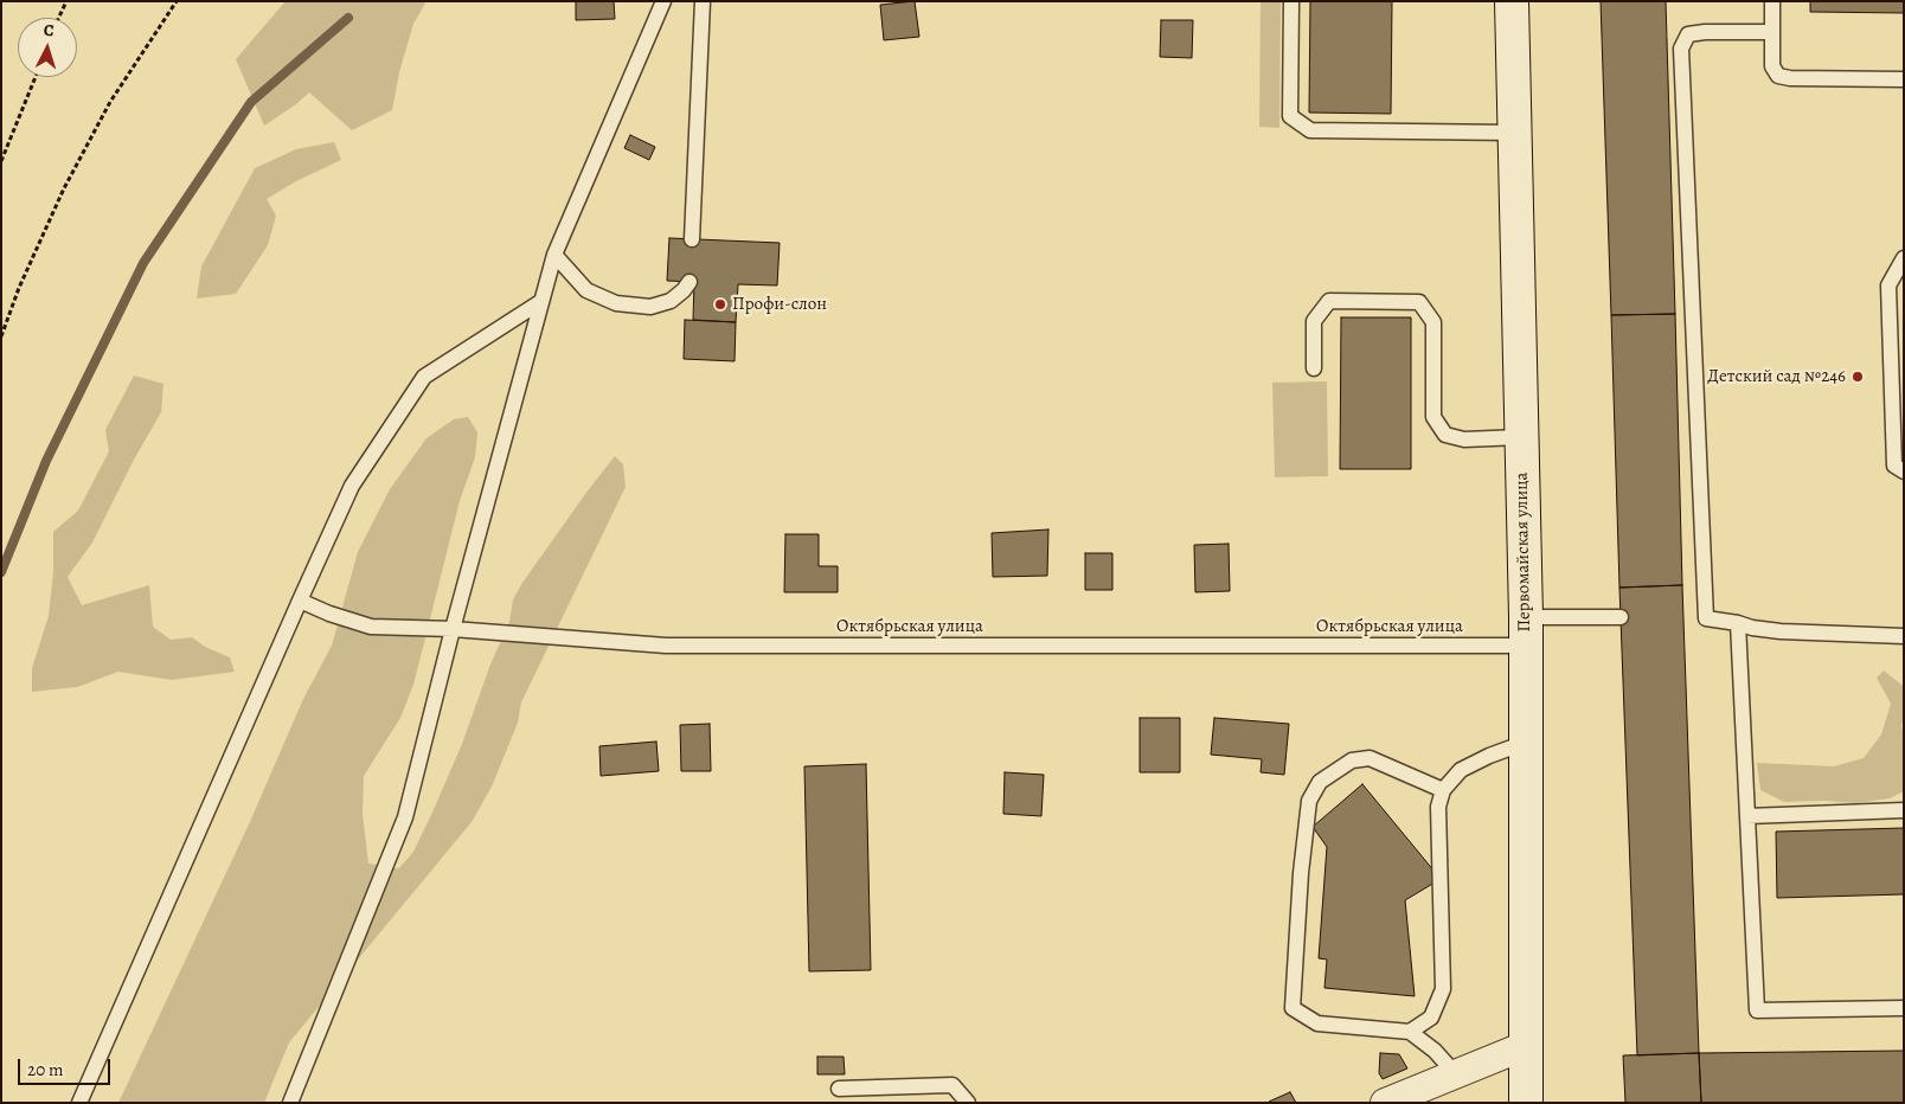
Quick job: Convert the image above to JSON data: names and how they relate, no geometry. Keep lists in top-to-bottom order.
{
  "streets": {
    "street": ["Первомайская улица"],
    "lane": ["Октябрьская улица"]
  },
  "crossings": [
    ["Первомайская улица", "Октябрьская улица"]
  ],
  "places": ["Профи-слон", "Детский сад №246"],
  "scale_bar": "20 m",
  "north": "top"
}
